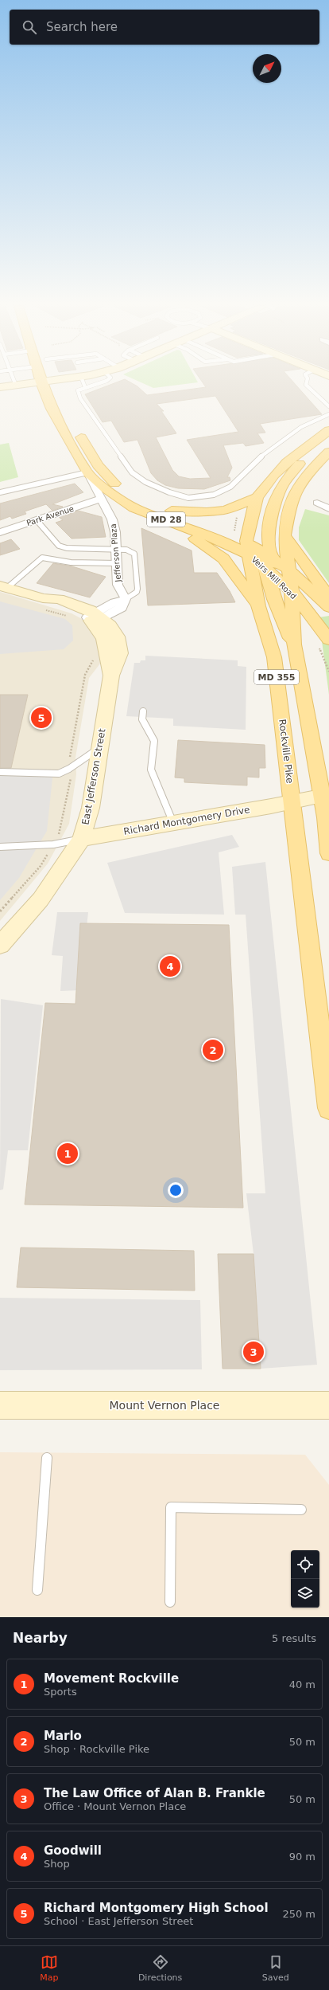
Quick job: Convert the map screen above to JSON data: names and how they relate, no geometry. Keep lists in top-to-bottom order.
{
  "streets": {
    "main road": [
      "MD 28",
      "Veirs Mill Road",
      "MD 355",
      "Rockville Pike"
    ],
    "street": [
      "Park Avenue",
      "Jefferson Plaza",
      "East Jefferson Street",
      "Richard Montgomery Drive",
      "Mount Vernon Place"
    ]
  },
  "crossings": [
    ["Park Avenue", "Jefferson Plaza"],
    ["MD 28", "Jefferson Plaza"],
    ["MD 28", "Veirs Mill Road"],
    ["MD 28", "Rockville Pike"],
    ["Jefferson Plaza", "Veirs Mill Road"],
    ["Veirs Mill Road", "MD 355"],
    ["Veirs Mill Road", "Rockville Pike"],
    ["MD 355", "Richard Montgomery Drive"],
    ["Rockville Pike", "Richard Montgomery Drive"],
    ["East Jefferson Street", "Richard Montgomery Drive"]
  ],
  "north": "top right",
  "page": {
    "search": "Search here",
    "pins": [
      "5",
      "4",
      "2",
      "1",
      "3"
    ],
    "heading": ["Nearby", "5 results"],
    "list": [
      {
        "mark": "1",
        "name": "Movement Rockville",
        "note": "Sports",
        "value": "40 m"
      },
      {
        "mark": "2",
        "name": "Marlo",
        "note": "Shop · Rockville Pike",
        "value": "50 m"
      },
      {
        "mark": "3",
        "name": "The Law Office of Alan B. Frankle",
        "note": "Office · Mount Vernon Place",
        "value": "50 m"
      },
      {
        "mark": "4",
        "name": "Goodwill",
        "note": "Shop",
        "value": "90 m"
      },
      {
        "mark": "5",
        "name": "Richard Montgomery High School",
        "note": "School · East Jefferson Street",
        "value": "250 m"
      }
    ],
    "nav": ["Map", "Directions", "Saved"]
  }
}
